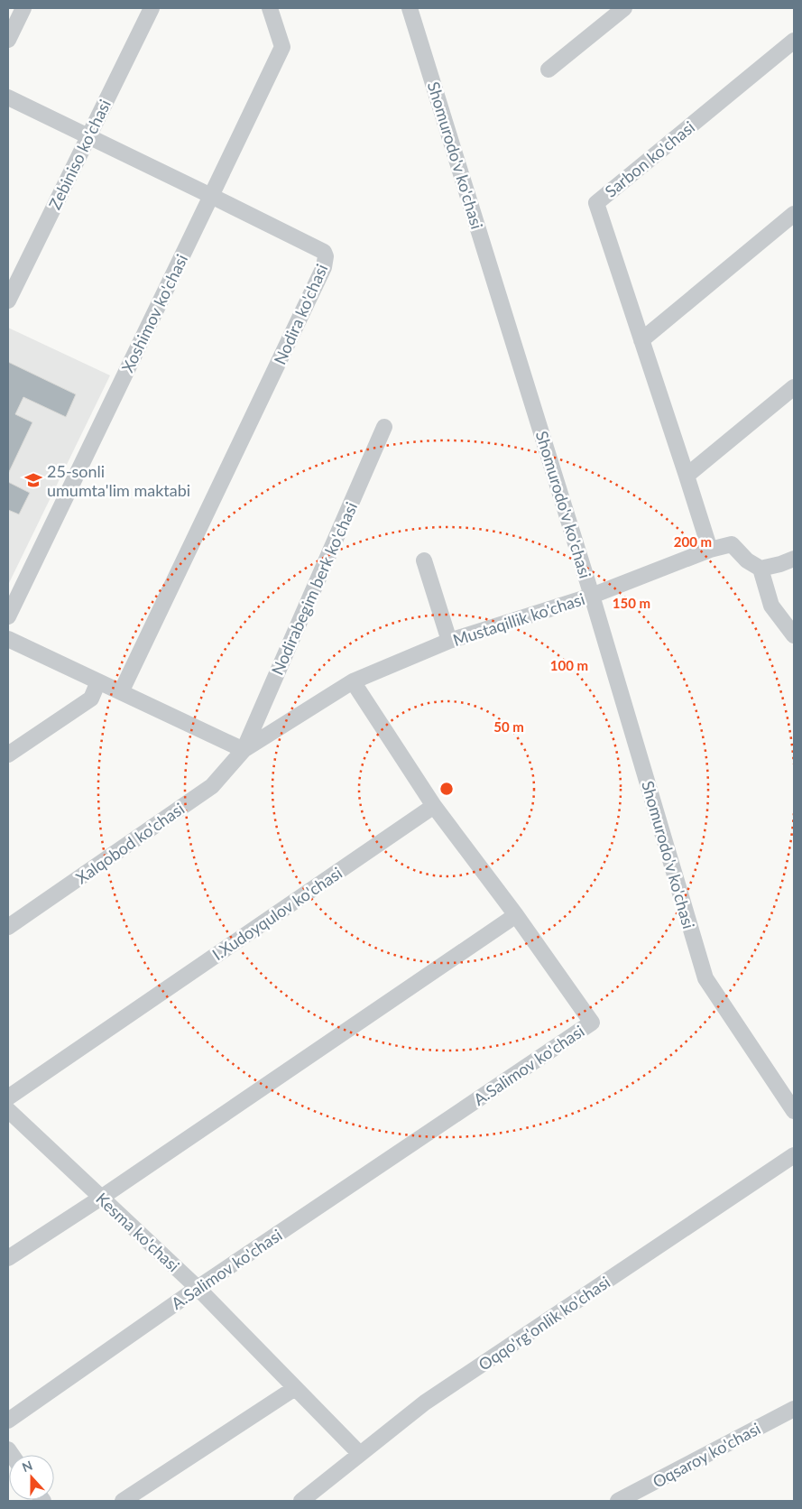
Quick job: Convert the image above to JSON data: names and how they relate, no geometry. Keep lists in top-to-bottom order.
{
  "streets": {
    "street": [
      "Zebiniso ko'chasi",
      "Shomurodo'v ko'chasi",
      "Sarbon ko'chasi",
      "Xoshimov ko'chasi",
      "Nodira ko'chasi",
      "Nodirabegim berk ko'chasi",
      "Mustaqillik ko'chasi",
      "Xalqobod ko'chasi",
      "I.Xudoyqulov ko'chasi",
      "A.Salimov ko'chasi",
      "Kesma ko'chasi",
      "Oqqo'rg'onlik ko'chasi",
      "Oqsaroy ko'chasi"
    ]
  },
  "crossings": [
    ["Zebiniso ko'chasi", "Nodira ko'chasi"],
    ["Shomurodo'v ko'chasi", "Mustaqillik ko'chasi"],
    ["Xoshimov ko'chasi", "Nodira ko'chasi"],
    ["Nodirabegim berk ko'chasi", "Mustaqillik ko'chasi"],
    ["Nodirabegim berk ko'chasi", "Xalqobod ko'chasi"],
    ["Mustaqillik ko'chasi", "Xalqobod ko'chasi"],
    ["A.Salimov ko'chasi", "Kesma ko'chasi"],
    ["Kesma ko'chasi", "Oqqo'rg'onlik ko'chasi"]
  ],
  "places": {
    "school or university": ["25-sonli umumta'lim maktabi"]
  },
  "north": "top",
  "rings": [
    "200 m",
    "150 m",
    "100 m",
    "50 m"
  ]
}
